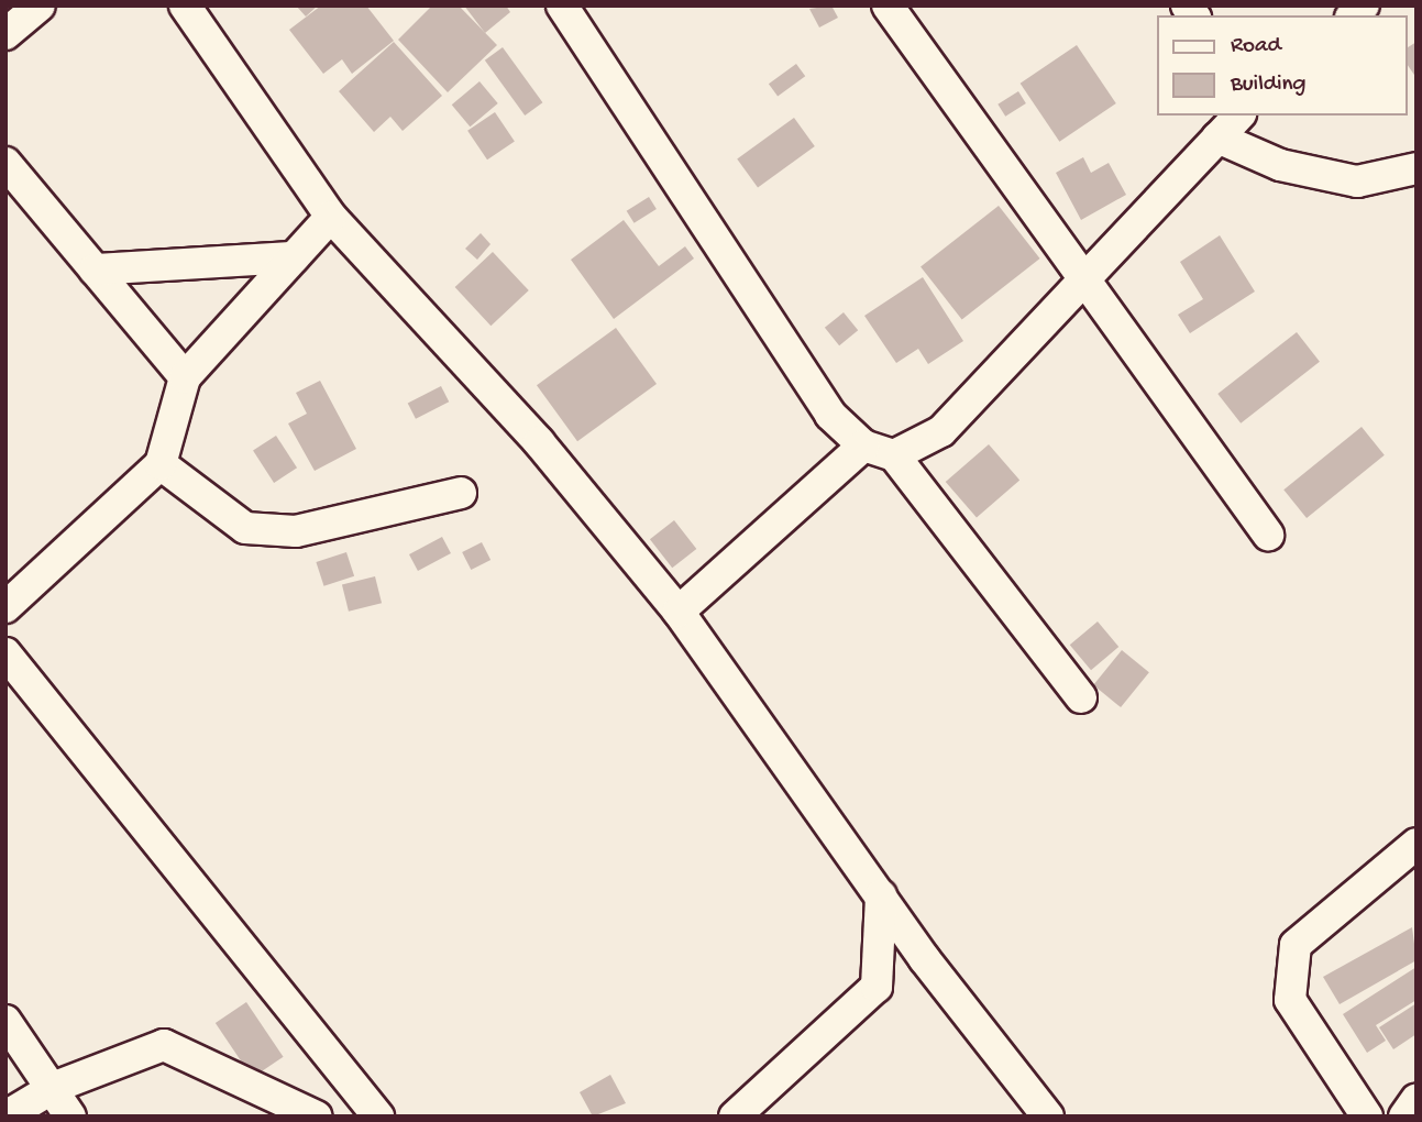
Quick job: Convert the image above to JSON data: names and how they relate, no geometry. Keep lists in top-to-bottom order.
{
  "legend": ["Road", "Building"]
}
